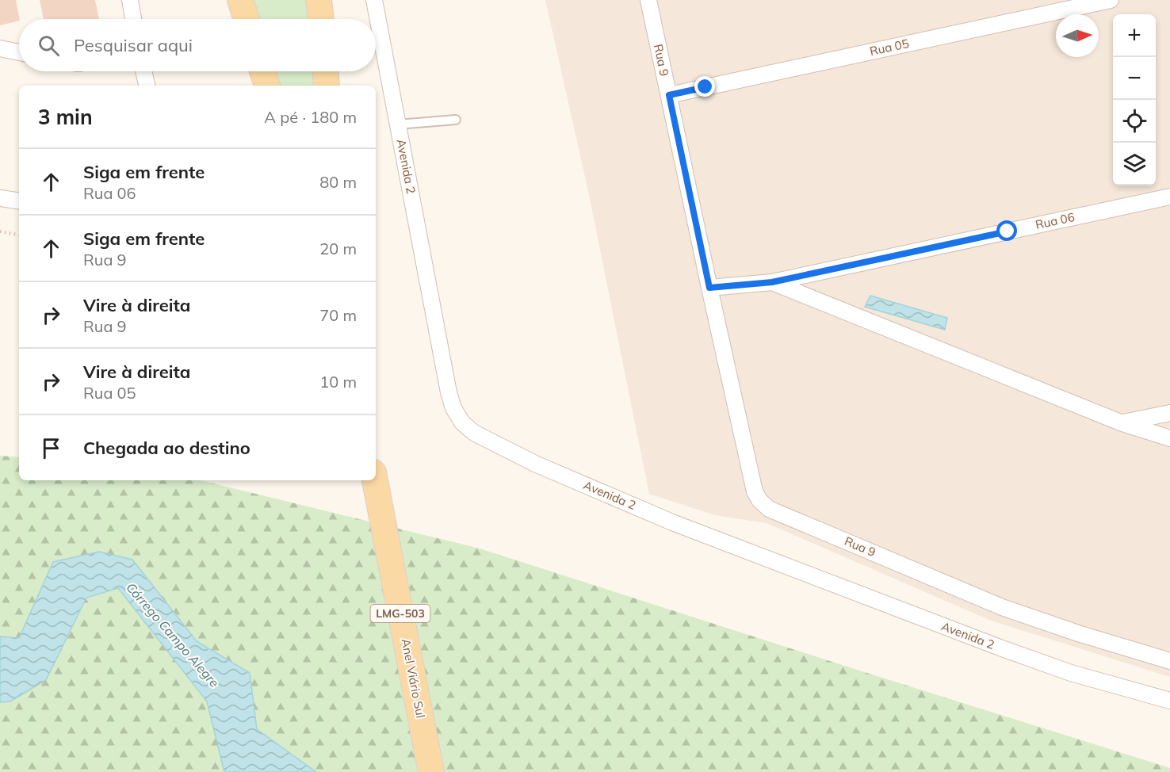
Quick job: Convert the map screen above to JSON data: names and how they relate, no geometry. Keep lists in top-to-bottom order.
{
  "streets": {
    "main road": ["LMG-503", "Anel Viário Sul"],
    "street": [
      "Rua 05",
      "Rua 9",
      "Avenida 2",
      "Rua 06"
    ]
  },
  "crossings": [
    ["Rua 05", "Rua 9"]
  ],
  "water": ["Córrego Campo Alegre"],
  "north": "right",
  "page": {
    "map_buttons": ["+", "−"],
    "search": "Pesquisar aqui",
    "heading": ["3 min", "A pé · 180 m"],
    "list": [
      ["Siga em frente", "Rua 06", "80 m"],
      ["Siga em frente", "Rua 9", "20 m"],
      ["Vire à direita", "Rua 9", "70 m"],
      ["Vire à direita", "Rua 05", "10 m"],
      "Chegada ao destino"
    ]
  }
}
